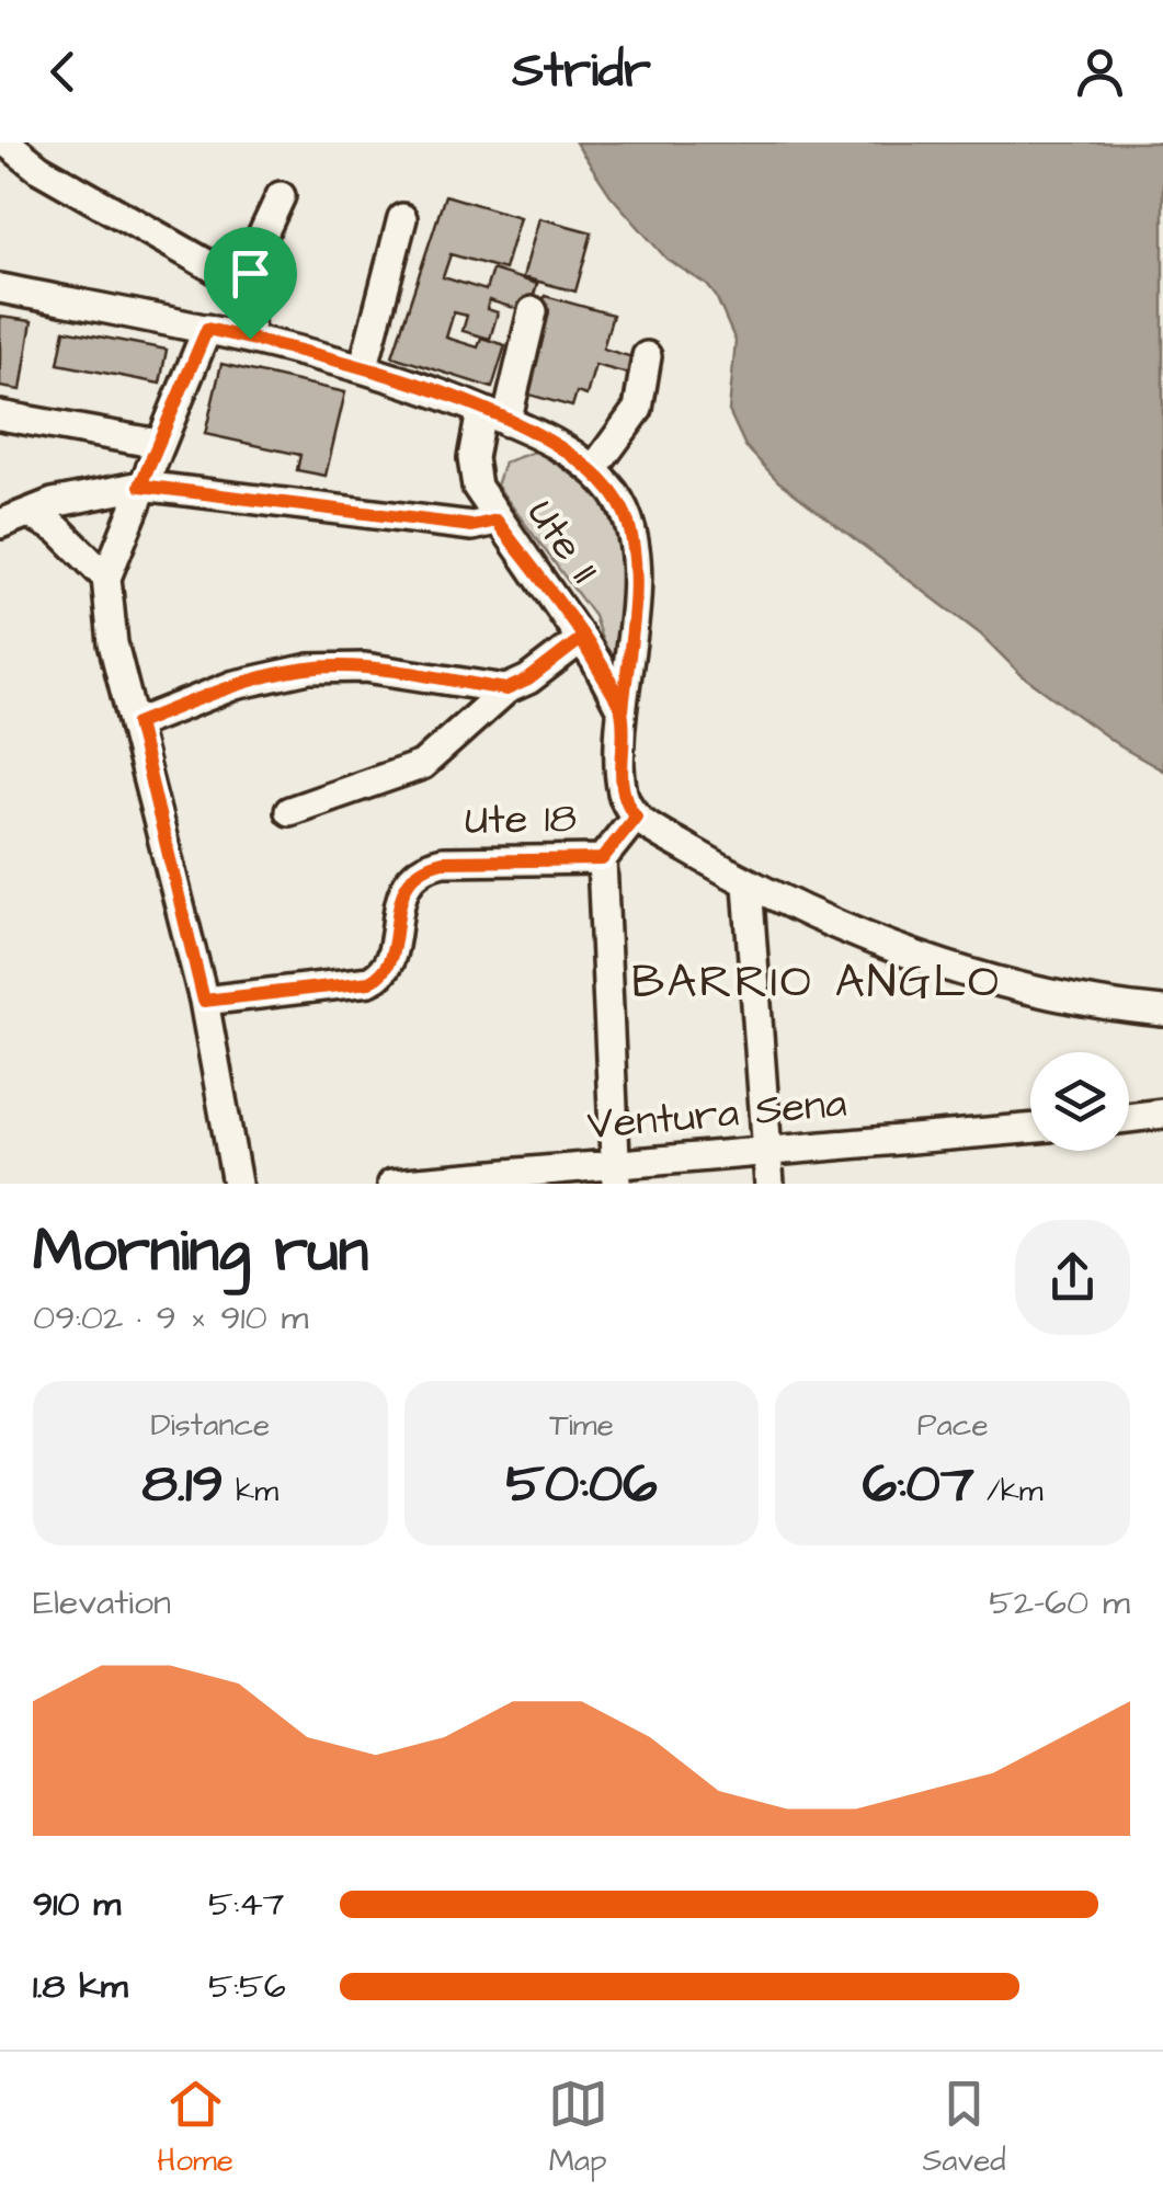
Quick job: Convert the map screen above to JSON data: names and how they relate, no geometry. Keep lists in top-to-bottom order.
{
  "streets": {
    "street": ["Ute 11", "Ute 18", "Ventura Sena"]
  },
  "districts": ["BARRIO ANGLO"],
  "page": {
    "header": "Stridr",
    "heading": ["Morning run", "09:02 · 9 × 910 m"],
    "stats": [
      ["Distance", "8.19 km"],
      ["Time", "50:06"],
      ["Pace", "6:07 /km"]
    ],
    "chart": ["Elevation", "52–60 m"],
    "list": [
      {
        "name": "910 m",
        "note": "5:47"
      },
      {
        "name": "1.8 km",
        "note": "5:56"
      }
    ],
    "tabs": ["Home", "Map", "Saved"]
  }
}
